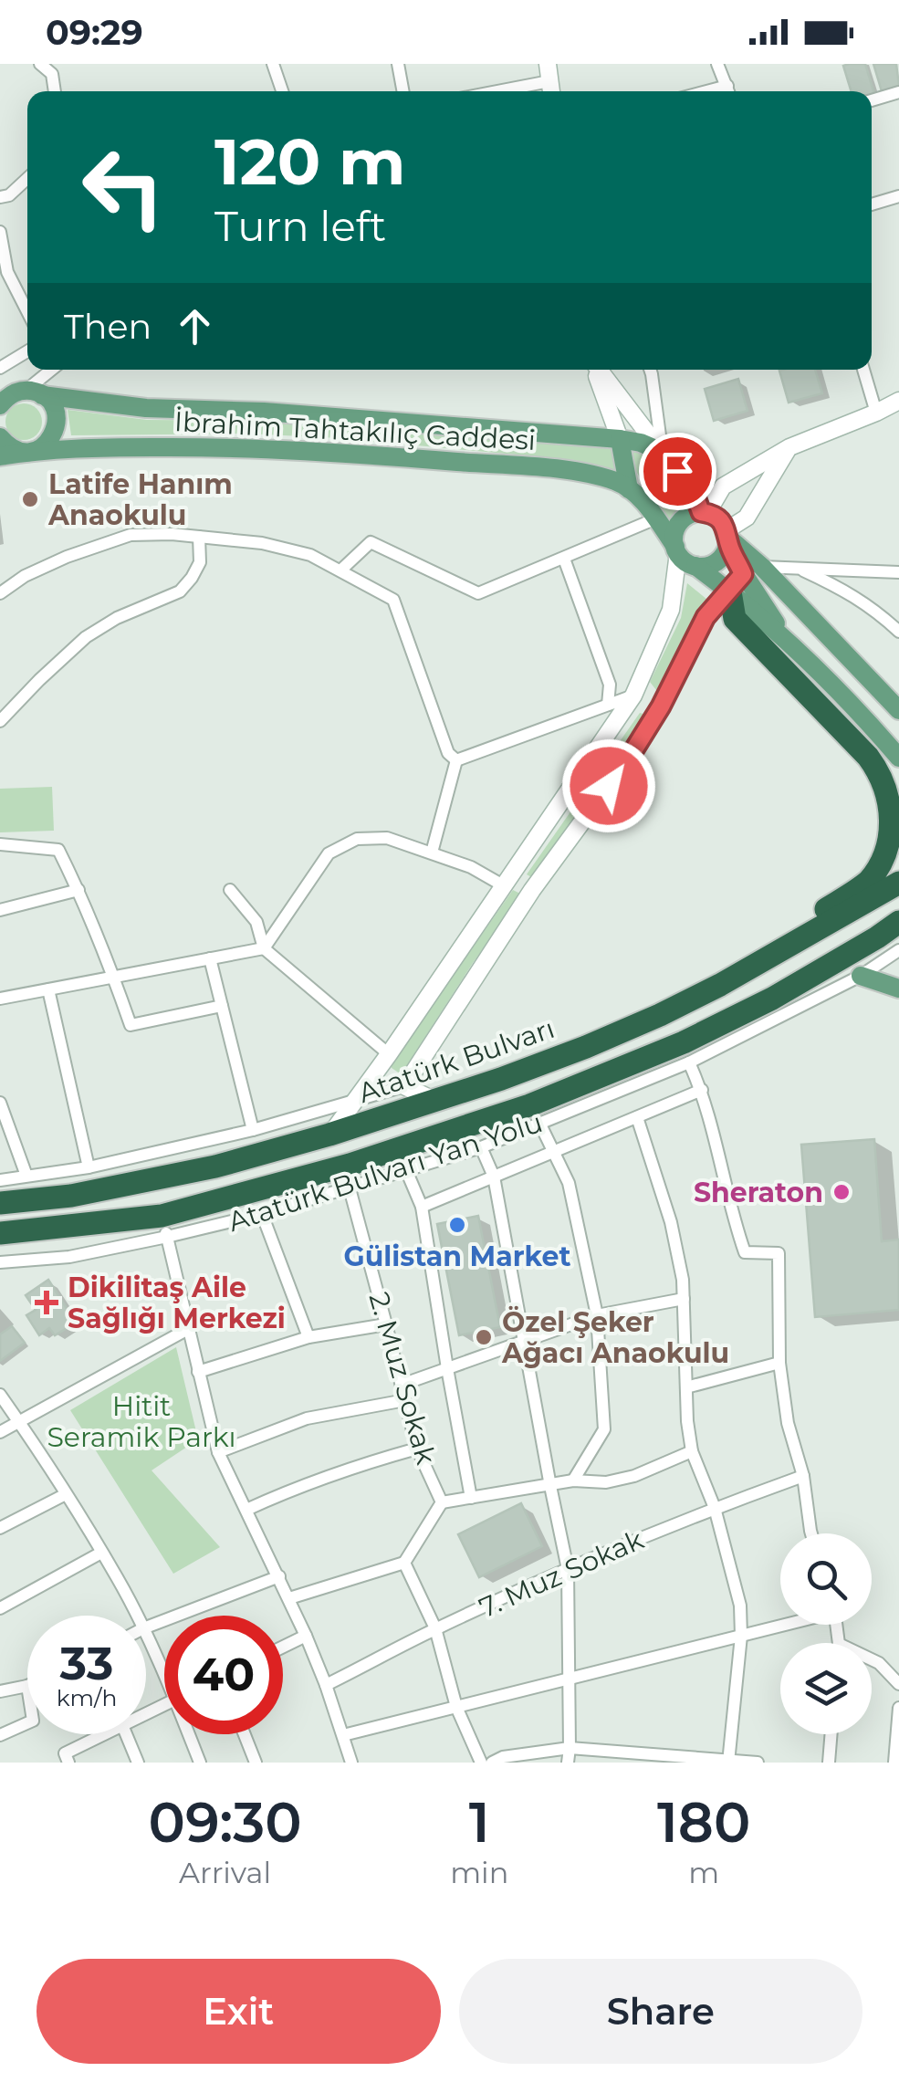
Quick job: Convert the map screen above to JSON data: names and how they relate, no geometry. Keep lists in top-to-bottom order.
{
  "streets": {
    "highway": ["Atatürk Bulvarı"],
    "main road": ["İbrahim Tahtakılıç Caddesi"],
    "street": ["Atatürk Bulvarı Yan Yolu", "2. Muz Sokak", "7. Muz Sokak"]
  },
  "crossings": [
    ["Atatürk Bulvarı Yan Yolu", "2. Muz Sokak"]
  ],
  "parks": ["Hitit Seramik Parkı"],
  "places": {
    "other": [
      "Latife Hanım Anaokulu",
      "Sheraton",
      "Gülistan Market",
      "Özel Şeker Ağacı Anaokulu"
    ],
    "health": ["Dikilitaş Aile Sağlığı Merkezi"]
  },
  "page": {
    "status": "09:29",
    "turn": ["120 m", "Turn left"],
    "then": "Then",
    "speed": "33 km/h",
    "limit": "40",
    "eta": [
      "09:30",
      "Arrival",
      "1",
      "min",
      "180",
      "m"
    ],
    "buttons": ["Exit", "Share"]
  }
}
